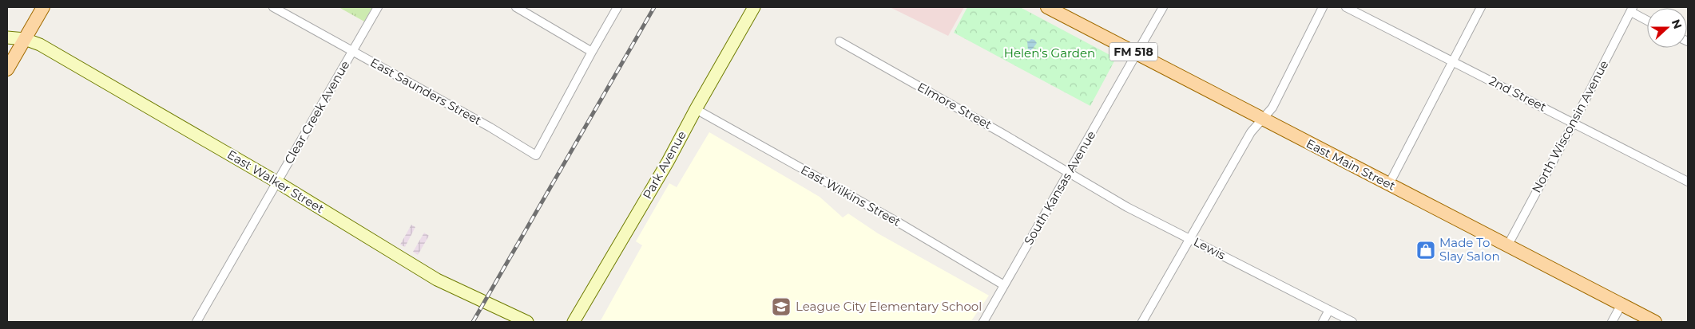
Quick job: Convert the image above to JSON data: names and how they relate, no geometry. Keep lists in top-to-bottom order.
{
  "streets": {
    "main road": ["FM 518", "East Main Street"],
    "street": [
      "East Saunders Street",
      "2nd Street",
      "Elmore Street",
      "Clear Creek Avenue",
      "North Wisconsin Avenue",
      "Park Avenue",
      "East Walker Street",
      "South Kansas Avenue",
      "East Wilkins Street",
      "Lewis"
    ]
  },
  "crossings": [
    ["East Saunders Street", "Clear Creek Avenue"],
    ["2nd Street", "North Wisconsin Avenue"],
    ["Elmore Street", "South Kansas Avenue"],
    ["Elmore Street", "Lewis"],
    ["Clear Creek Avenue", "East Walker Street"],
    ["North Wisconsin Avenue", "East Main Street"],
    ["Park Avenue", "East Wilkins Street"],
    ["East Main Street", "South Kansas Avenue"],
    ["South Kansas Avenue", "East Wilkins Street"],
    ["South Kansas Avenue", "Lewis"]
  ],
  "parks": ["Helen's Garden"],
  "places": {
    "shop": ["Made To Slay Salon"],
    "school or university": ["League City Elementary School"]
  },
  "north": "right"
}
